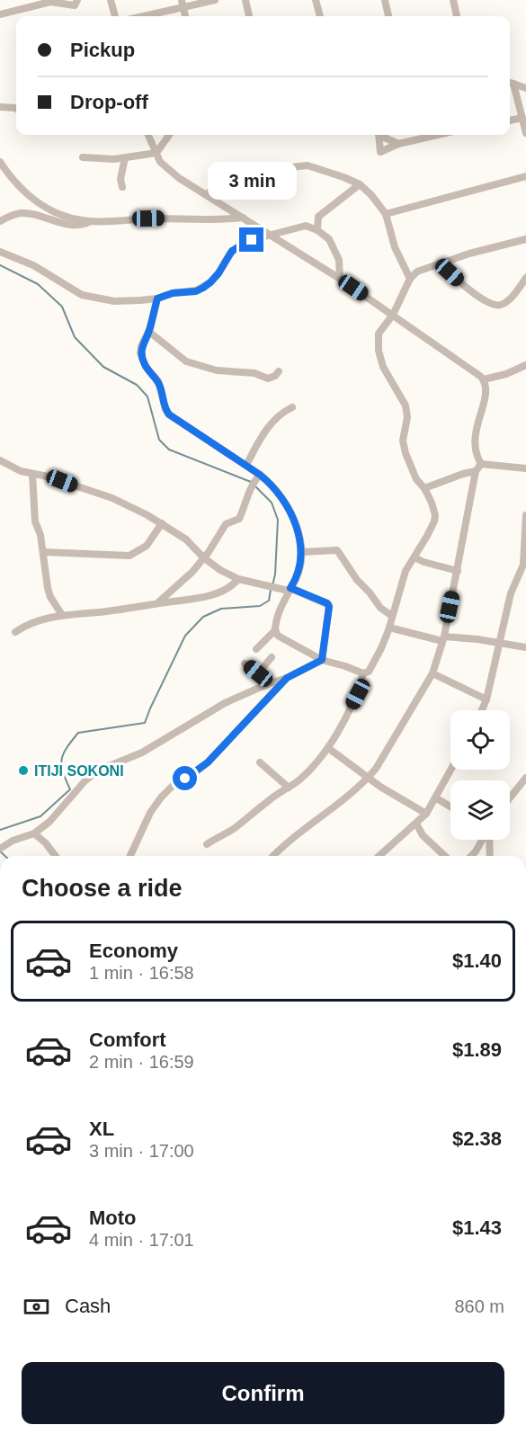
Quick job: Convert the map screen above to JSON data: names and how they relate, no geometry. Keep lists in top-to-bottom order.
{
  "places": ["ITIJI SOKONI"],
  "page": {
    "banner": ["Pickup", "Drop-off"],
    "bubble": "3 min",
    "heading": "Choose a ride",
    "list": [
      {
        "name": "Economy",
        "note": "1 min · 16:58",
        "value": "$1.40"
      },
      {
        "name": "Comfort",
        "note": "2 min · 16:59",
        "value": "$1.89"
      },
      {
        "name": "XL",
        "note": "3 min · 17:00",
        "value": "$2.38"
      },
      {
        "name": "Moto",
        "note": "4 min · 17:01",
        "value": "$1.43"
      }
    ],
    "pay": ["Cash", "860 m"],
    "buttons": "Confirm"
  }
}
